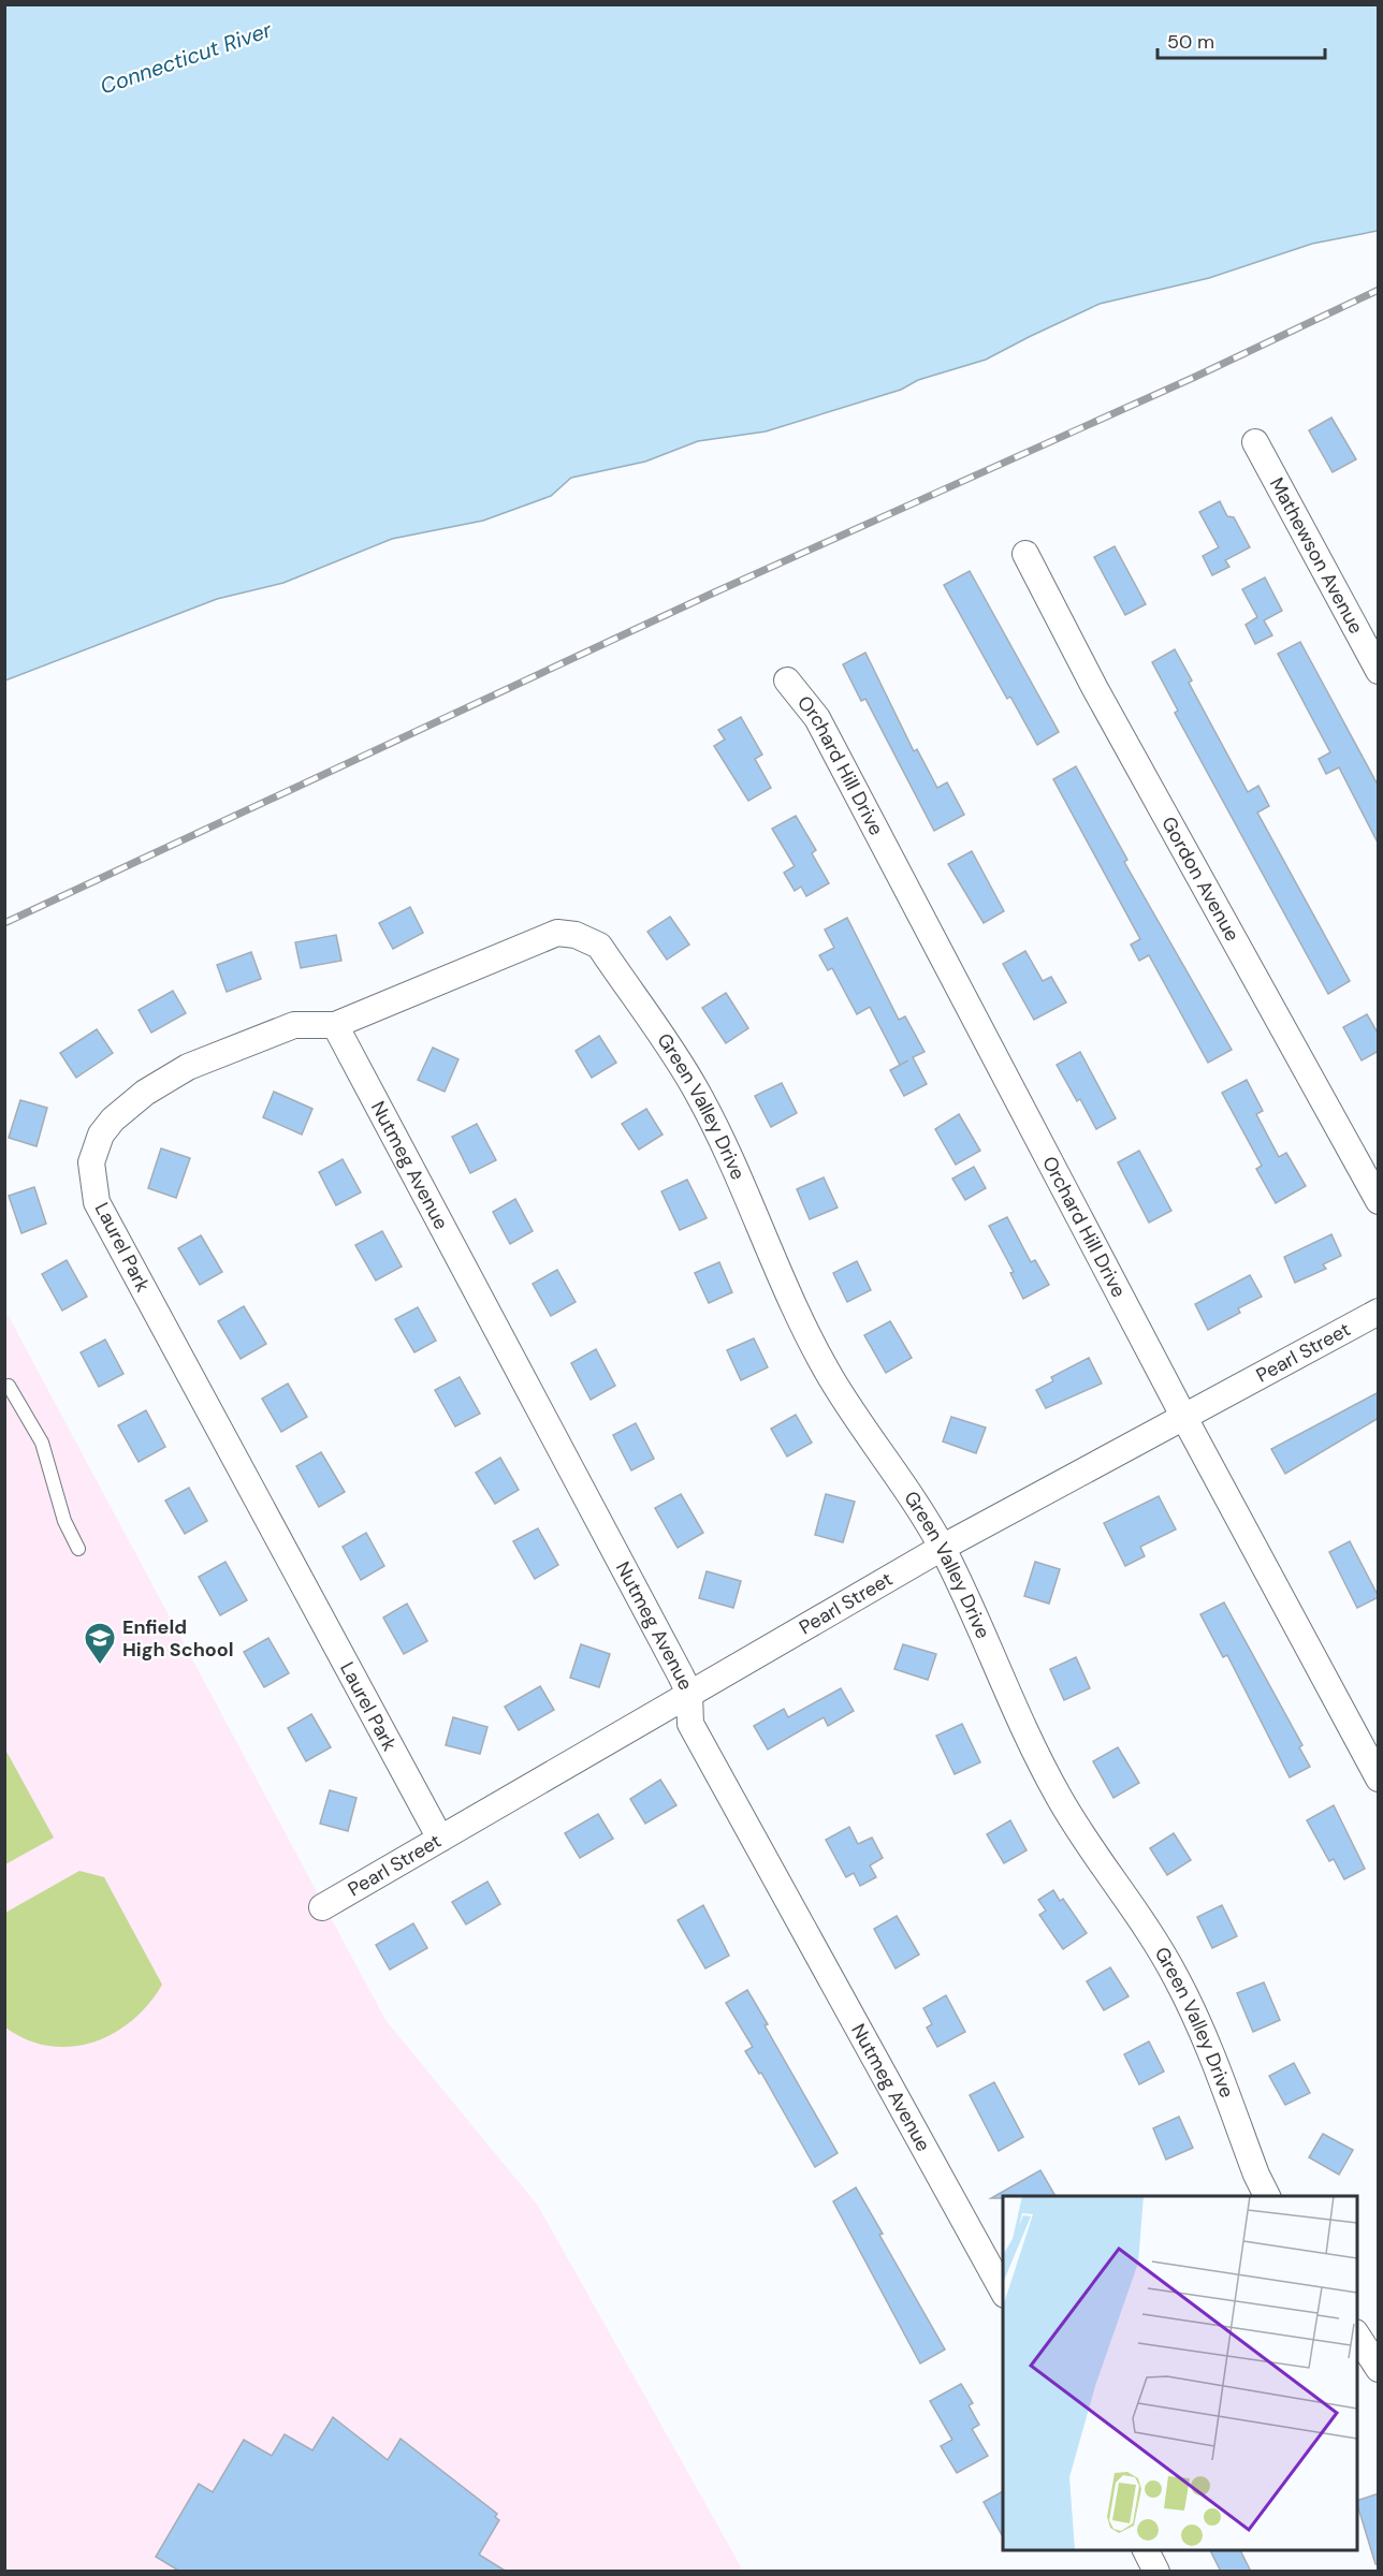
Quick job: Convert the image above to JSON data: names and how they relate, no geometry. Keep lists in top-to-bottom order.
{
  "streets": {
    "street": [
      "Mathewson Avenue",
      "Orchard Hill Drive",
      "Gordon Avenue",
      "Green Valley Drive",
      "Nutmeg Avenue",
      "Laurel Park",
      "Pearl Street"
    ]
  },
  "crossings": [
    ["Orchard Hill Drive", "Pearl Street"],
    ["Green Valley Drive", "Laurel Park"],
    ["Green Valley Drive", "Pearl Street"],
    ["Nutmeg Avenue", "Laurel Park"],
    ["Nutmeg Avenue", "Pearl Street"],
    ["Laurel Park", "Pearl Street"]
  ],
  "water": ["Connecticut River"],
  "places": {
    "school or university": ["Enfield High School"]
  },
  "scale_bar": "50 m"
}
